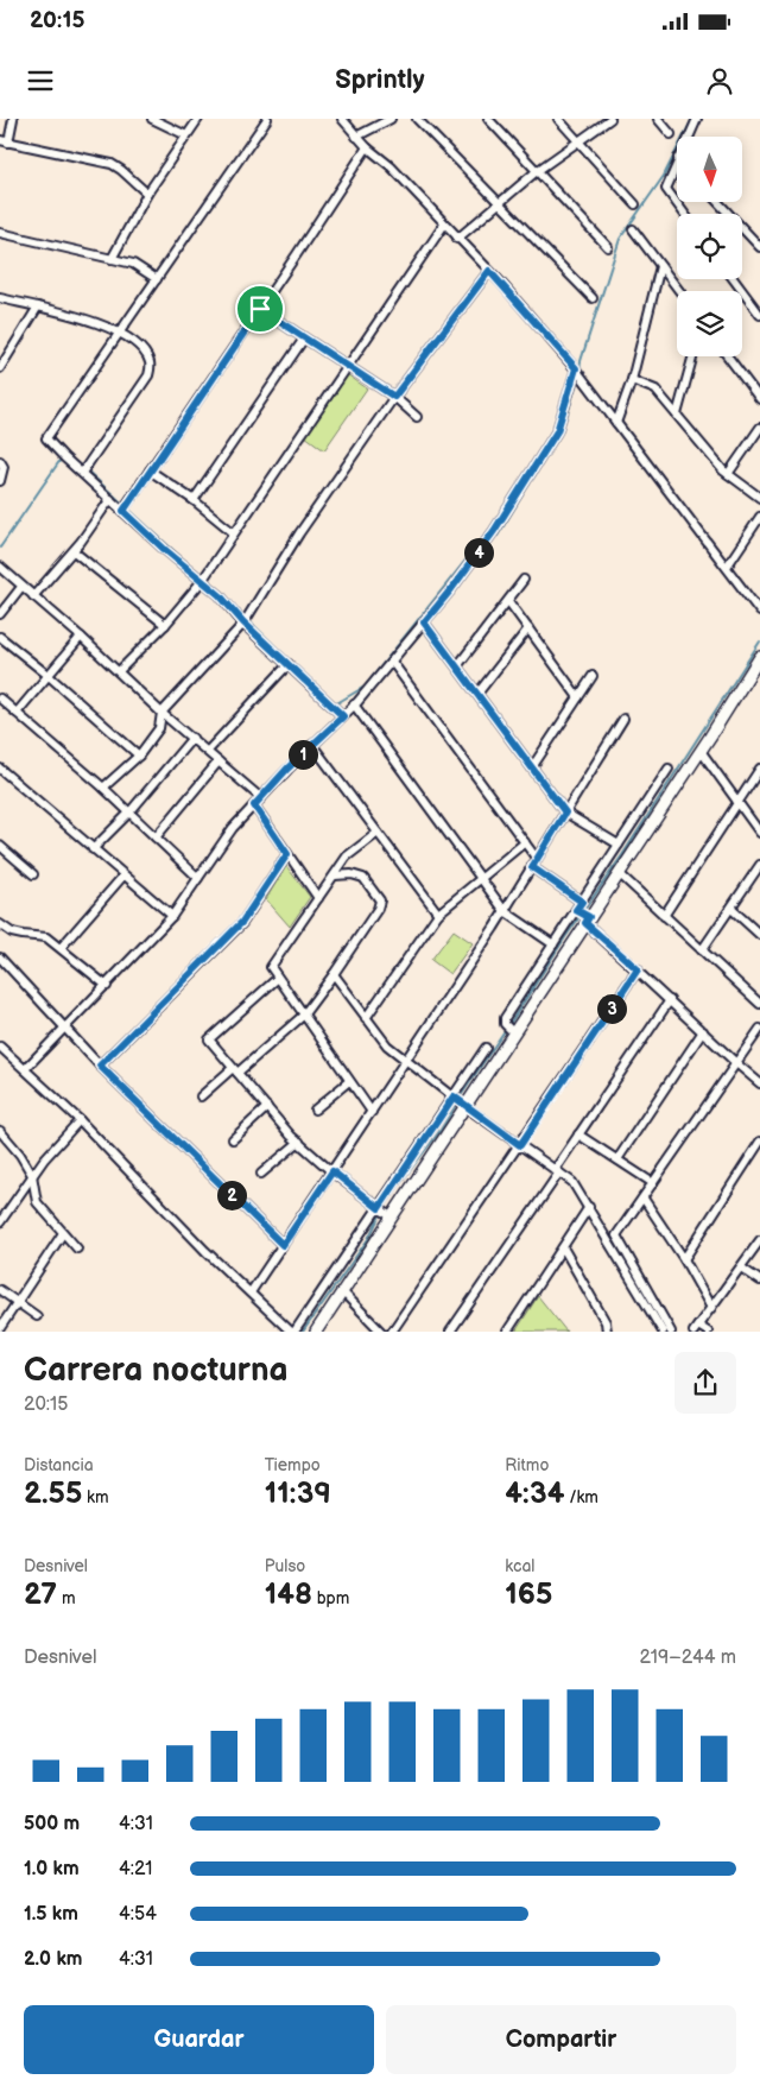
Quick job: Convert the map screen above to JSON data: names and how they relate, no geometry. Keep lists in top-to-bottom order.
{
  "north": "bottom",
  "page": {
    "status": "20:15",
    "header": "Sprintly",
    "pins": [
      "4",
      "1",
      "3",
      "2"
    ],
    "heading": ["Carrera nocturna", "20:15"],
    "stats": [
      ["Distancia", "2.55 km"],
      ["Tiempo", "11:39"],
      ["Ritmo", "4:34 /km"],
      ["Desnivel", "27 m"],
      ["Pulso", "148 bpm"],
      ["kcal", "165"]
    ],
    "chart": ["Desnivel", "219–244 m"],
    "list": [
      {
        "name": "500 m",
        "note": "4:31"
      },
      {
        "name": "1.0 km",
        "note": "4:21"
      },
      {
        "name": "1.5 km",
        "note": "4:54"
      },
      {
        "name": "2.0 km",
        "note": "4:31"
      }
    ],
    "buttons": ["Guardar", "Compartir"]
  }
}
